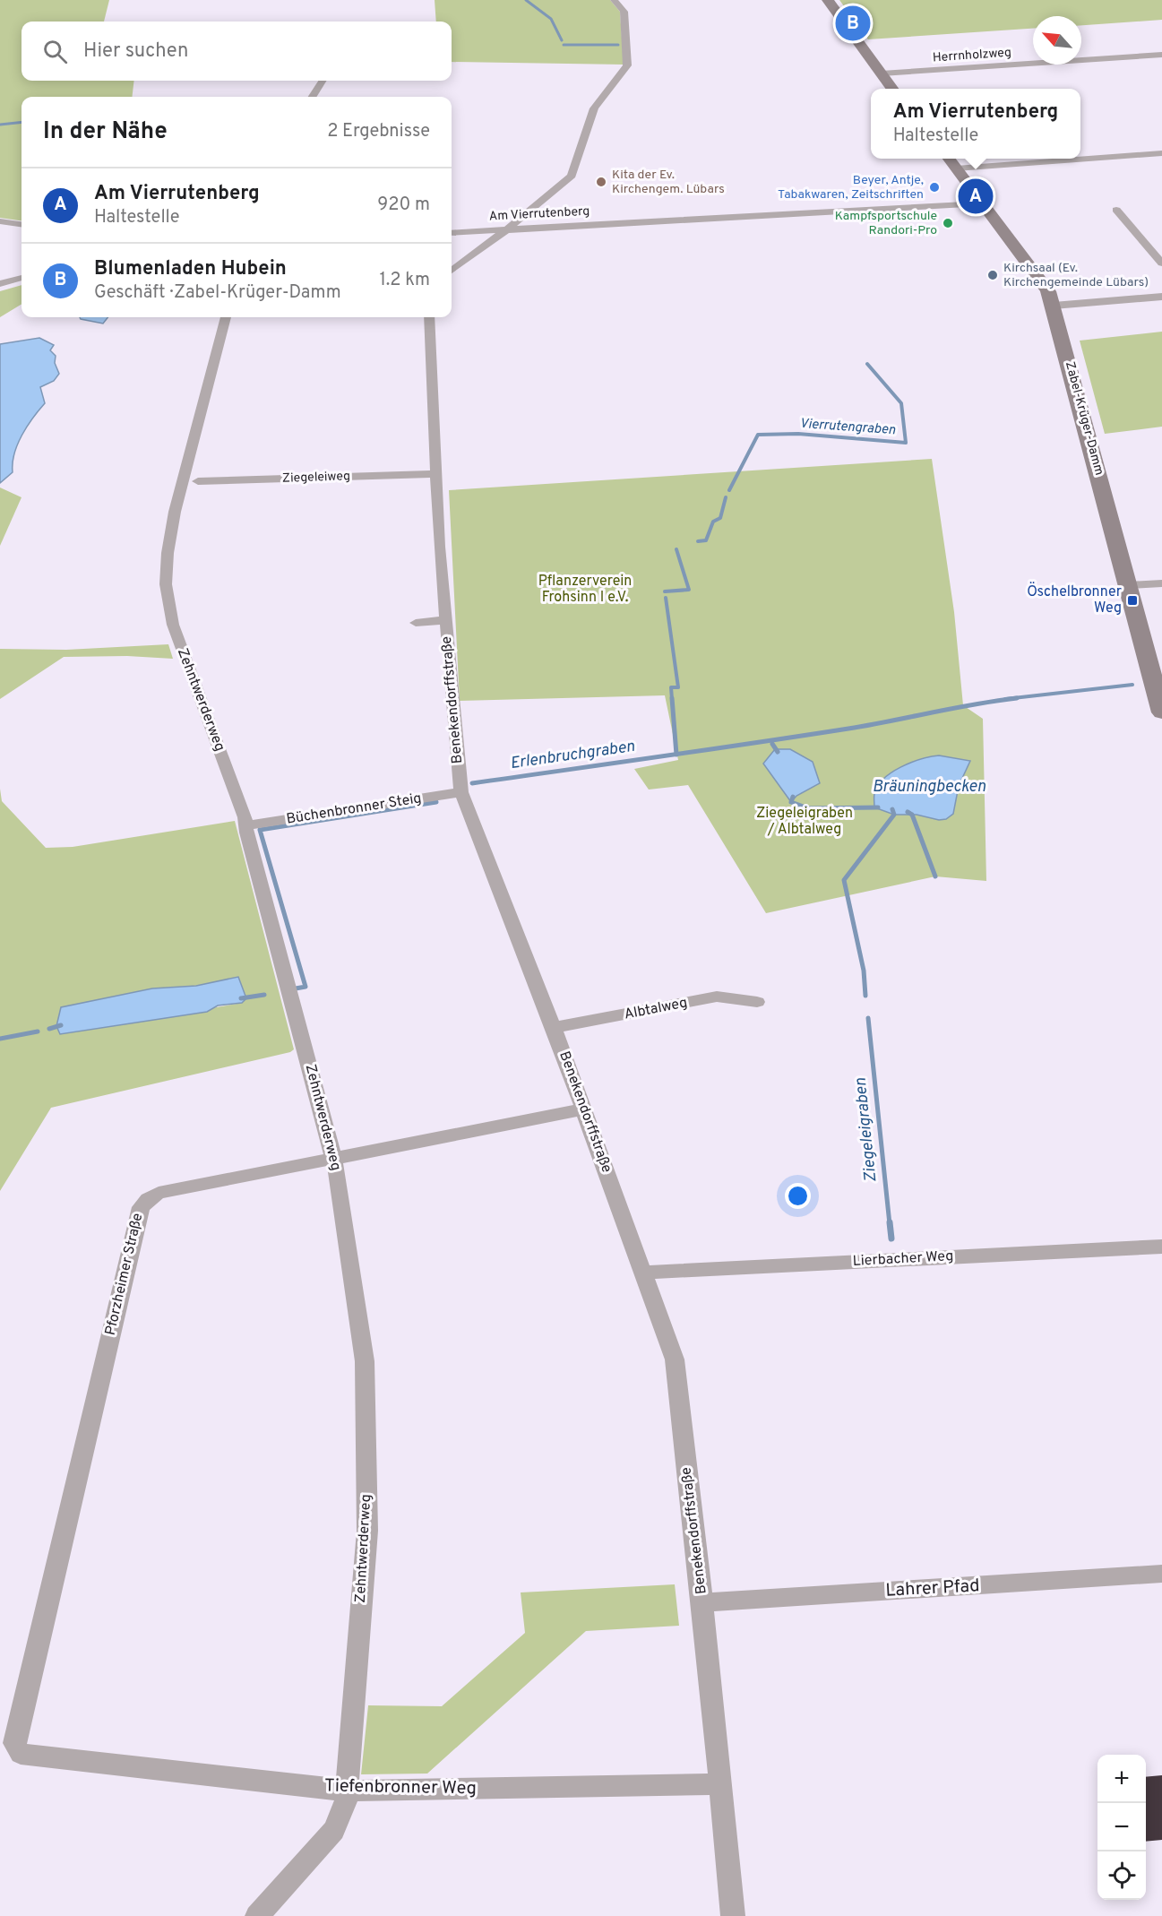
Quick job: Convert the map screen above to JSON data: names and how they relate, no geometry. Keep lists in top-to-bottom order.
{
  "streets": {
    "street": [
      "Herrnholzweg",
      "Am Vierrutenberg",
      "Zabel-Krüger-Damm",
      "Ziegeleiweg",
      "Zehntwerderweg",
      "Benekendorffstraße",
      "Büchenbronner Steig",
      "Albtalweg",
      "Lierbacher Weg",
      "Pforzheimer Straße",
      "Lahrer Pfad",
      "Tiefenbronner Weg"
    ]
  },
  "crossings": [
    ["Am Vierrutenberg", "Zabel-Krüger-Damm"],
    ["Ziegeleiweg", "Benekendorffstraße"],
    ["Zehntwerderweg", "Büchenbronner Steig"],
    ["Zehntwerderweg", "Pforzheimer Straße"],
    ["Zehntwerderweg", "Tiefenbronner Weg"],
    ["Benekendorffstraße", "Büchenbronner Steig"],
    ["Benekendorffstraße", "Albtalweg"],
    ["Benekendorffstraße", "Lierbacher Weg"],
    ["Benekendorffstraße", "Pforzheimer Straße"],
    ["Benekendorffstraße", "Lahrer Pfad"],
    ["Benekendorffstraße", "Tiefenbronner Weg"],
    ["Pforzheimer Straße", "Tiefenbronner Weg"]
  ],
  "water": [
    "Vierrutengraben",
    "Erlenbruchgraben",
    "Bräuningbecken",
    "Ziegeleigraben"
  ],
  "parks": ["Pflanzerverein Frohsinn I e.V.", "Ziegeleigraben / Albtalweg"],
  "places": {
    "other": [
      "Kita der Ev. Kirchengem. Lübars",
      "Beyer, Antje, Tabakwaren, Zeitschriften",
      "Kampfsportschule Randori-Pro",
      "Kirchsaal (Ev. Kirchengemeinde Lübars)"
    ],
    "transit": ["Öschelbronner Weg"]
  },
  "north": "top left",
  "page": {
    "pins": ["B", "A"],
    "search": "Hier suchen",
    "popup": ["Am Vierrutenberg", "Haltestelle"],
    "heading": ["In der Nähe", "2 Ergebnisse"],
    "list": [
      {
        "mark": "A",
        "name": "Am Vierrutenberg",
        "note": "Haltestelle",
        "value": "920 m"
      },
      {
        "mark": "B",
        "name": "Blumenladen Hubein",
        "note": "Geschäft · Zabel-Krüger-Damm",
        "value": "1.2 km"
      }
    ],
    "map_buttons": ["+", "−"]
  }
}
